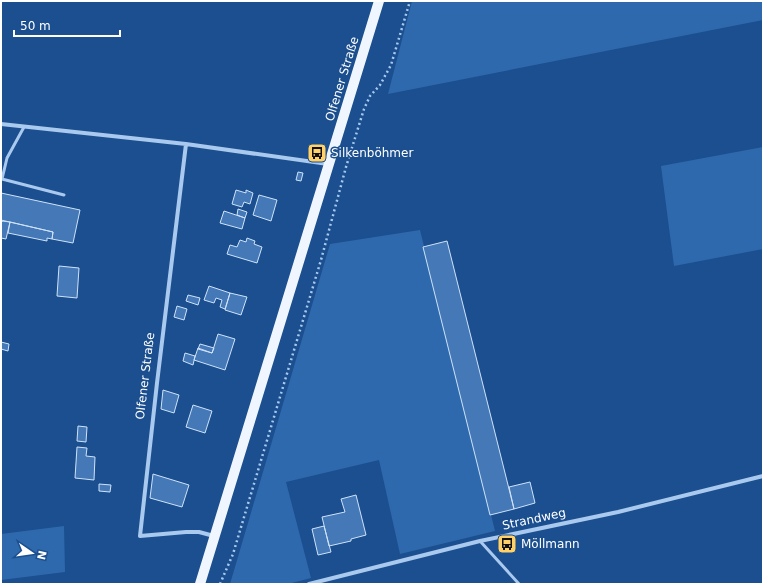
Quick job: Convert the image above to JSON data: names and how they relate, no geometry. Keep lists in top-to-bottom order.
{
  "streets": {
    "main road": ["Olfener Straße"],
    "street": ["Strandweg"]
  },
  "places": {
    "bus stop": ["Silkenböhmer", "Möllmann"]
  },
  "scale_bar": "50 m",
  "north": "right"
}
